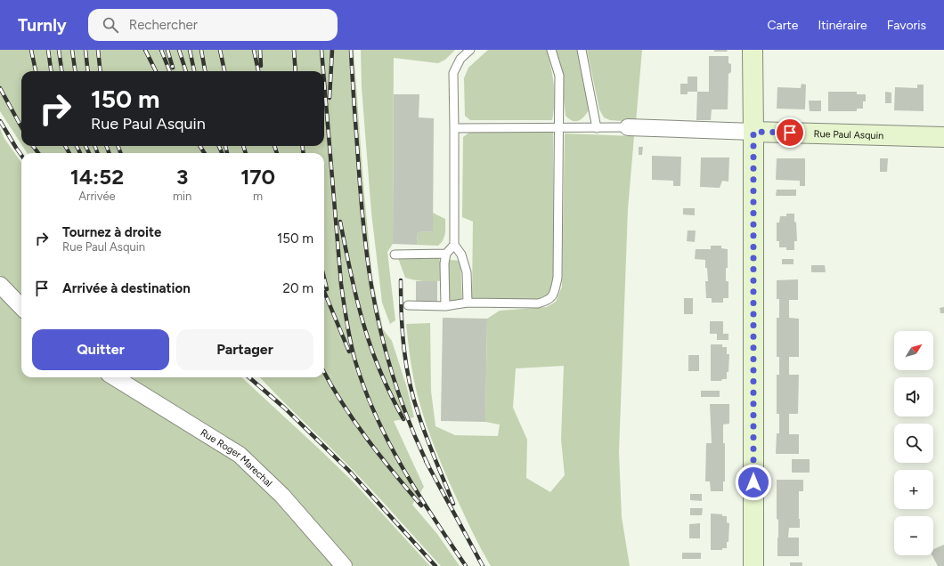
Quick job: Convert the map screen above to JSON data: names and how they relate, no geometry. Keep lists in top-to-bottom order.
{
  "streets": {
    "street": ["Rue Paul Asquin", "Rue Roger Marechal"]
  },
  "north": "top right",
  "page": {
    "header": "Turnly",
    "search": "Rechercher",
    "nav": ["Carte", "Itinéraire", "Favoris"],
    "turn": ["150 m", "Rue Paul Asquin"],
    "eta": [
      "14:52",
      "Arrivée",
      "3",
      "min",
      "170",
      "m"
    ],
    "list": [
      {
        "name": "Tournez à droite",
        "note": "Rue Paul Asquin",
        "value": "150 m"
      },
      {
        "name": "Arrivée à destination",
        "value": "20 m"
      }
    ],
    "buttons": ["Quitter", "Partager"],
    "map_buttons": ["+", "−"]
  }
}
